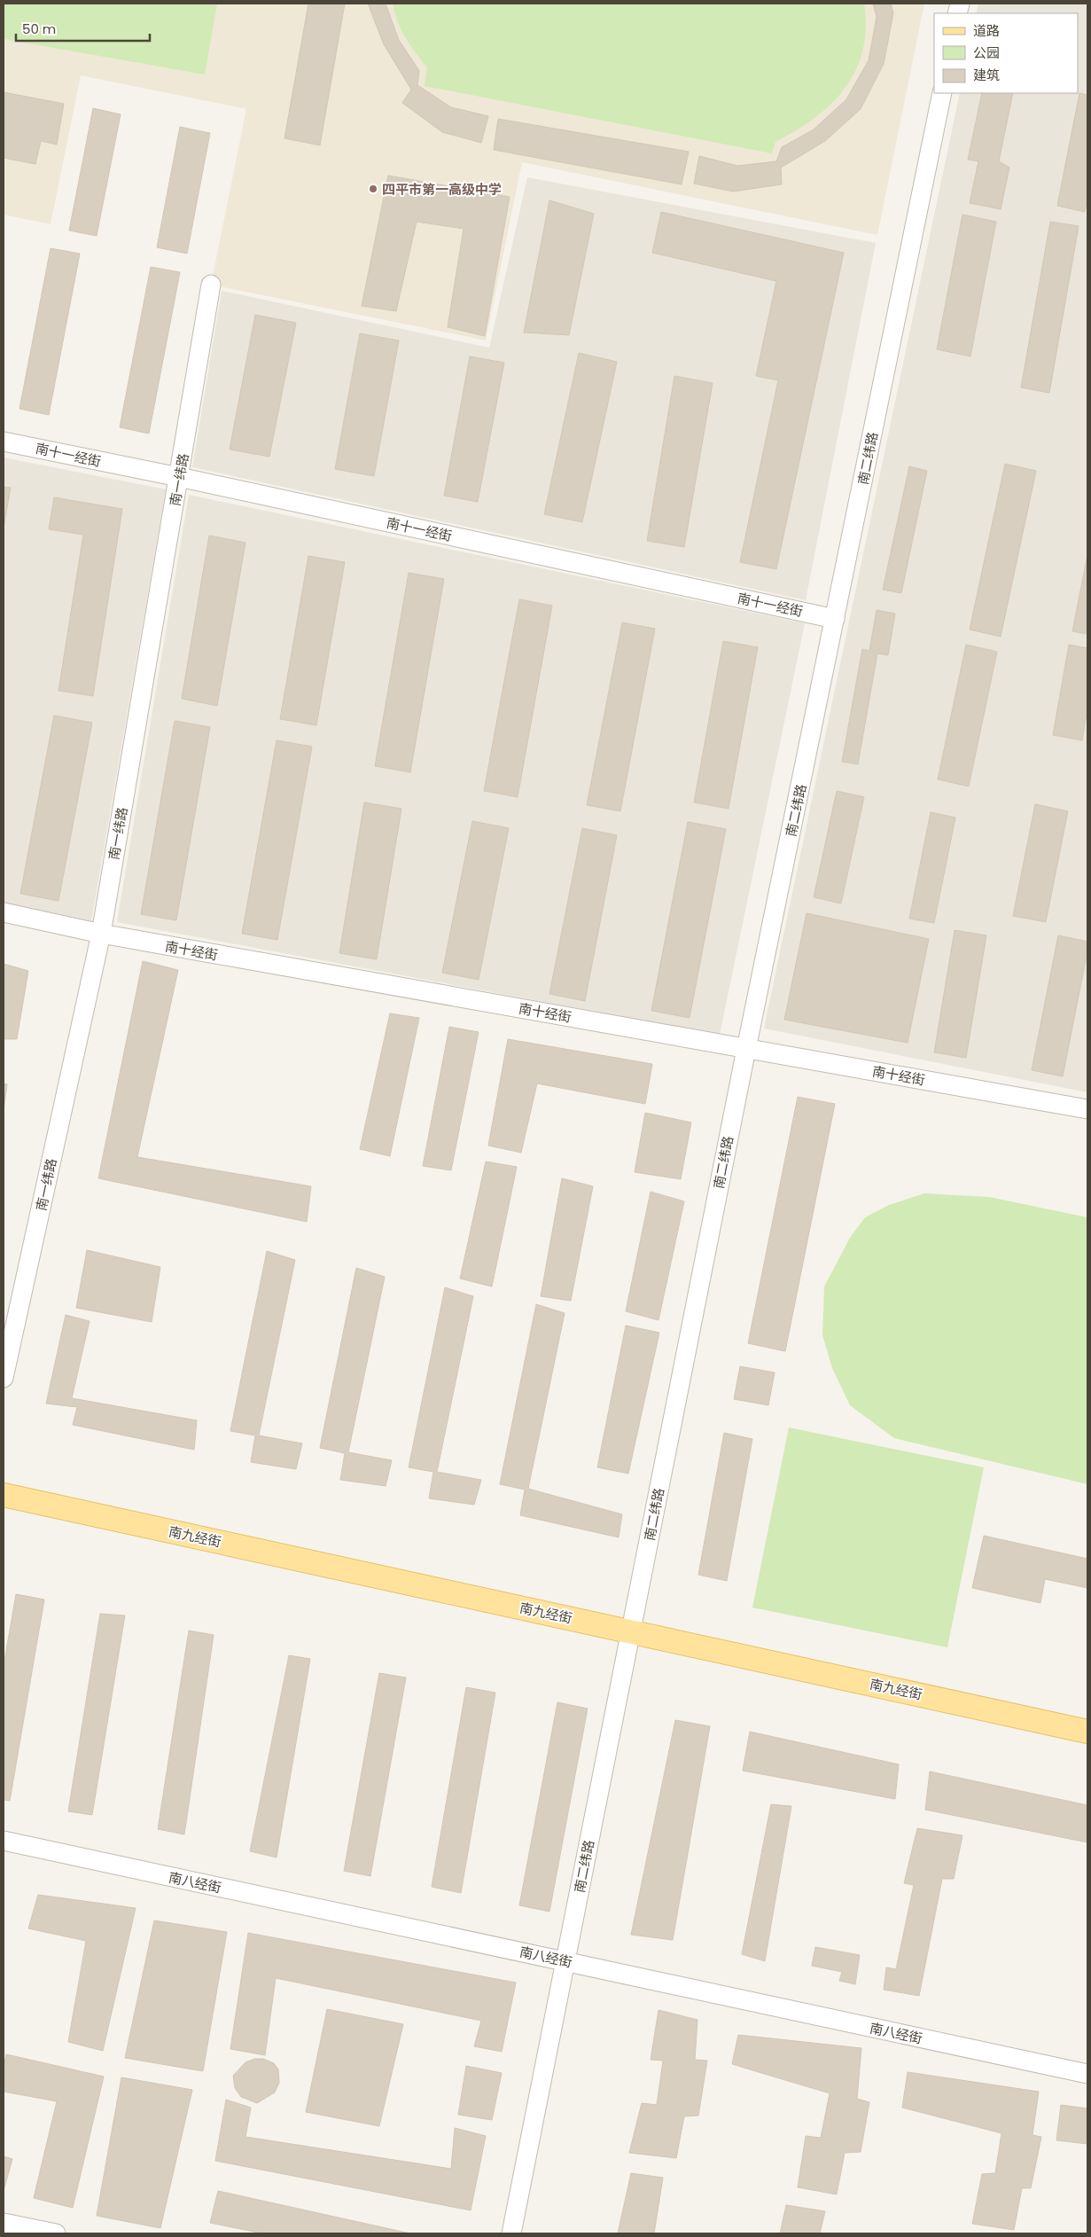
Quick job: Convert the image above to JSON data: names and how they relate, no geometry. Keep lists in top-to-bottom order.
{
  "streets": {
    "main road": ["南九经街"],
    "street": [
      "南十一经街",
      "南二纬路",
      "南一纬路",
      "南十经街",
      "南八经街"
    ]
  },
  "crossings": [
    ["南十一经街", "南二纬路"],
    ["南十一经街", "南一纬路"],
    ["南二纬路", "南十经街"],
    ["南二纬路", "南九经街"],
    ["南二纬路", "南八经街"],
    ["南一纬路", "南十经街"]
  ],
  "places": ["四平市第一高级中学"],
  "legend": ["道路", "公园", "建筑"],
  "scale_bar": "50 m"
}
